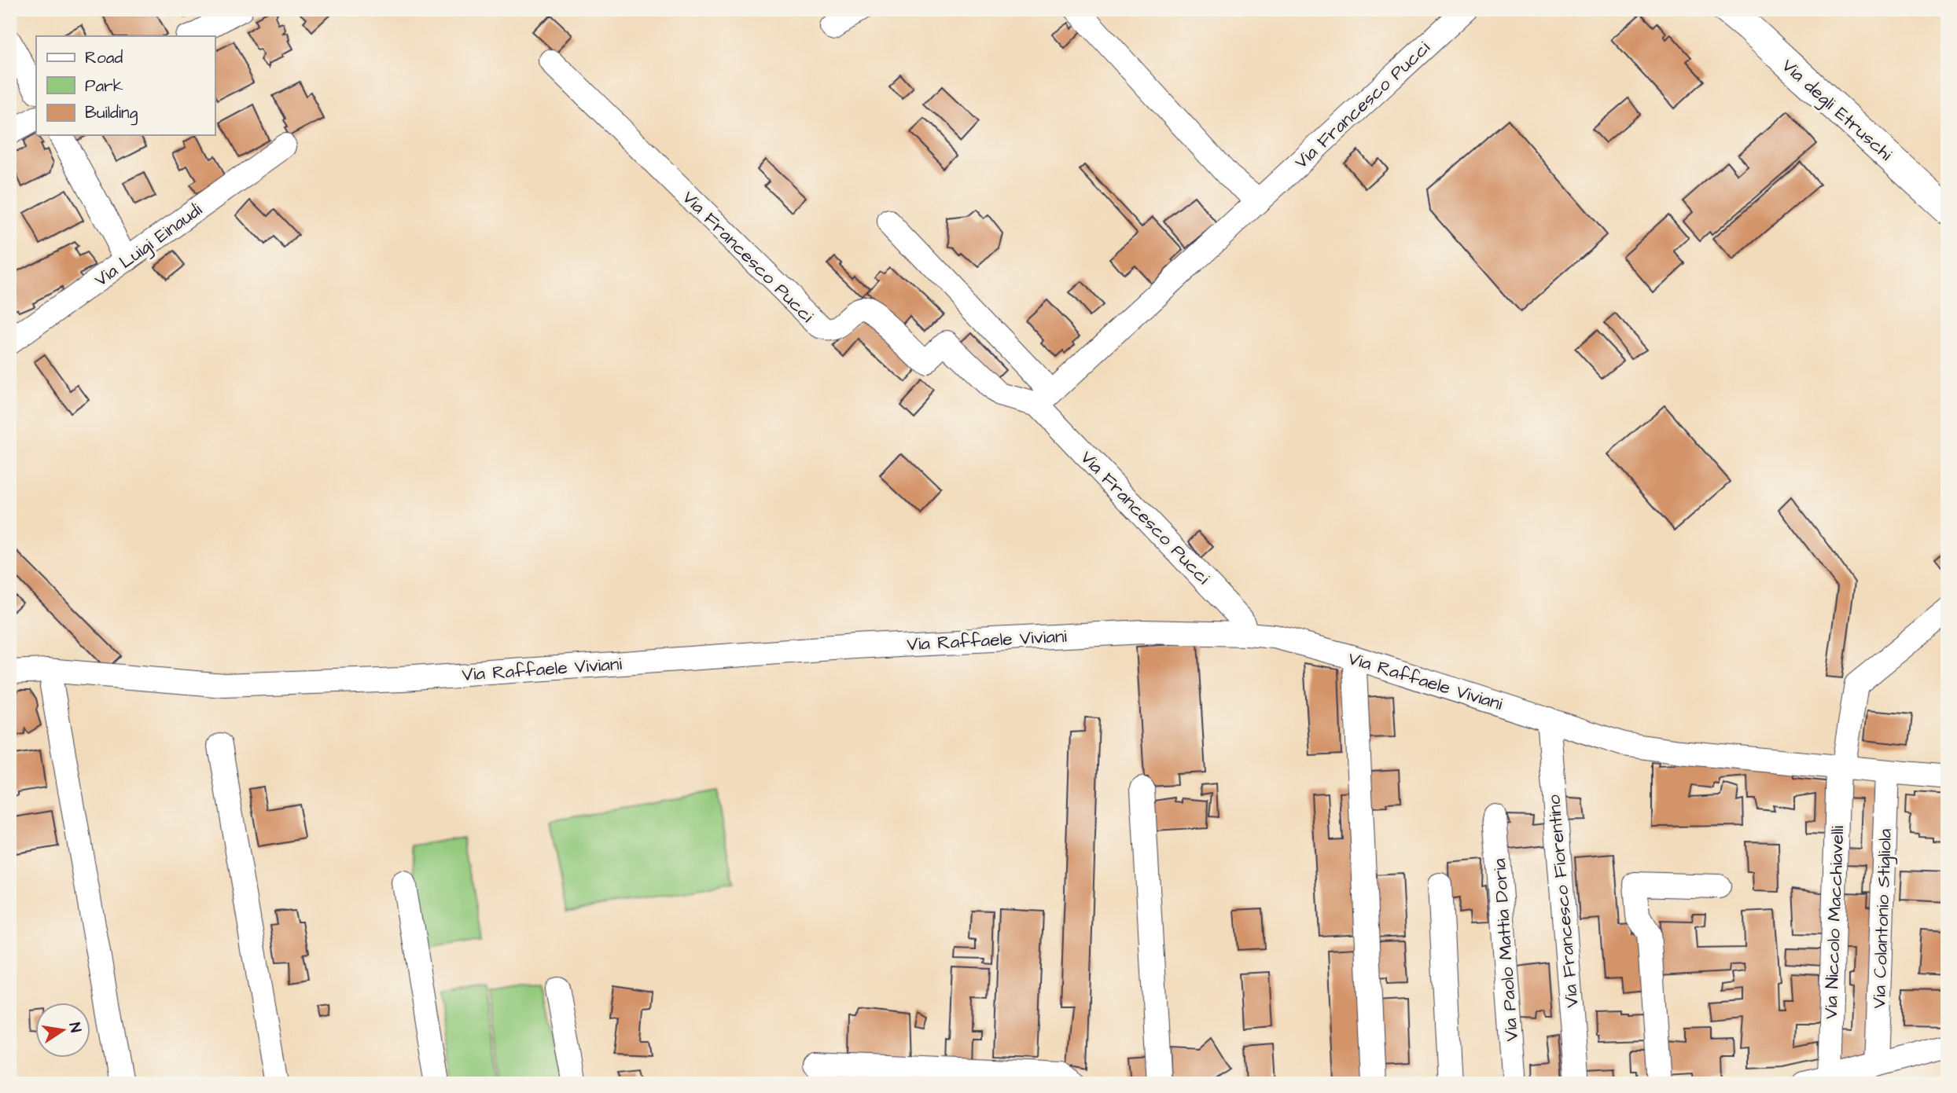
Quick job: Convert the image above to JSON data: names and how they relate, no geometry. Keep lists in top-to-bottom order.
{
  "streets": {
    "main road": ["Via degli Etruschi"],
    "street": [
      "Via Francesco Pucci",
      "Via Luigi Einaudi",
      "Via Raffaele Viviani",
      "Via Francesco Fiorentino",
      "Via Colantonio Stigliola",
      "Via Niccolo Macchiavelli",
      "Via Paolo Mattia Doria"
    ]
  },
  "crossings": [
    ["Via Francesco Pucci", "Via Raffaele Viviani"],
    ["Via Raffaele Viviani", "Via Francesco Fiorentino"],
    ["Via Raffaele Viviani", "Via Colantonio Stigliola"],
    ["Via Raffaele Viviani", "Via Niccolo Macchiavelli"]
  ],
  "legend": ["Road", "Park", "Building"],
  "north": "right"
}
